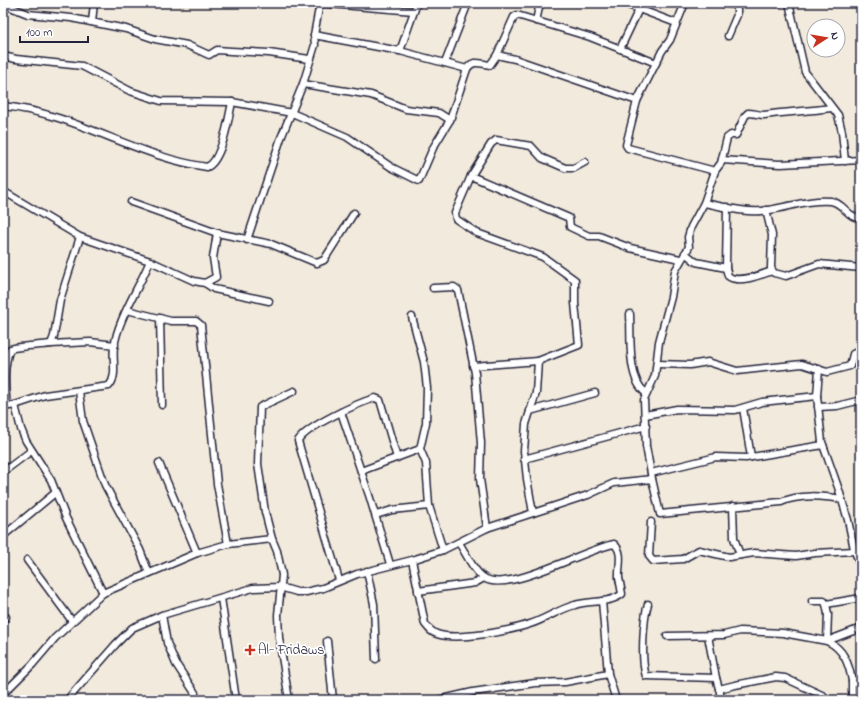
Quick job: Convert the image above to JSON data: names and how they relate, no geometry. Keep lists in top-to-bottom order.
{
  "places": {
    "health": ["Al- Fridaws"]
  },
  "scale_bar": "100 m",
  "north": "right"
}
